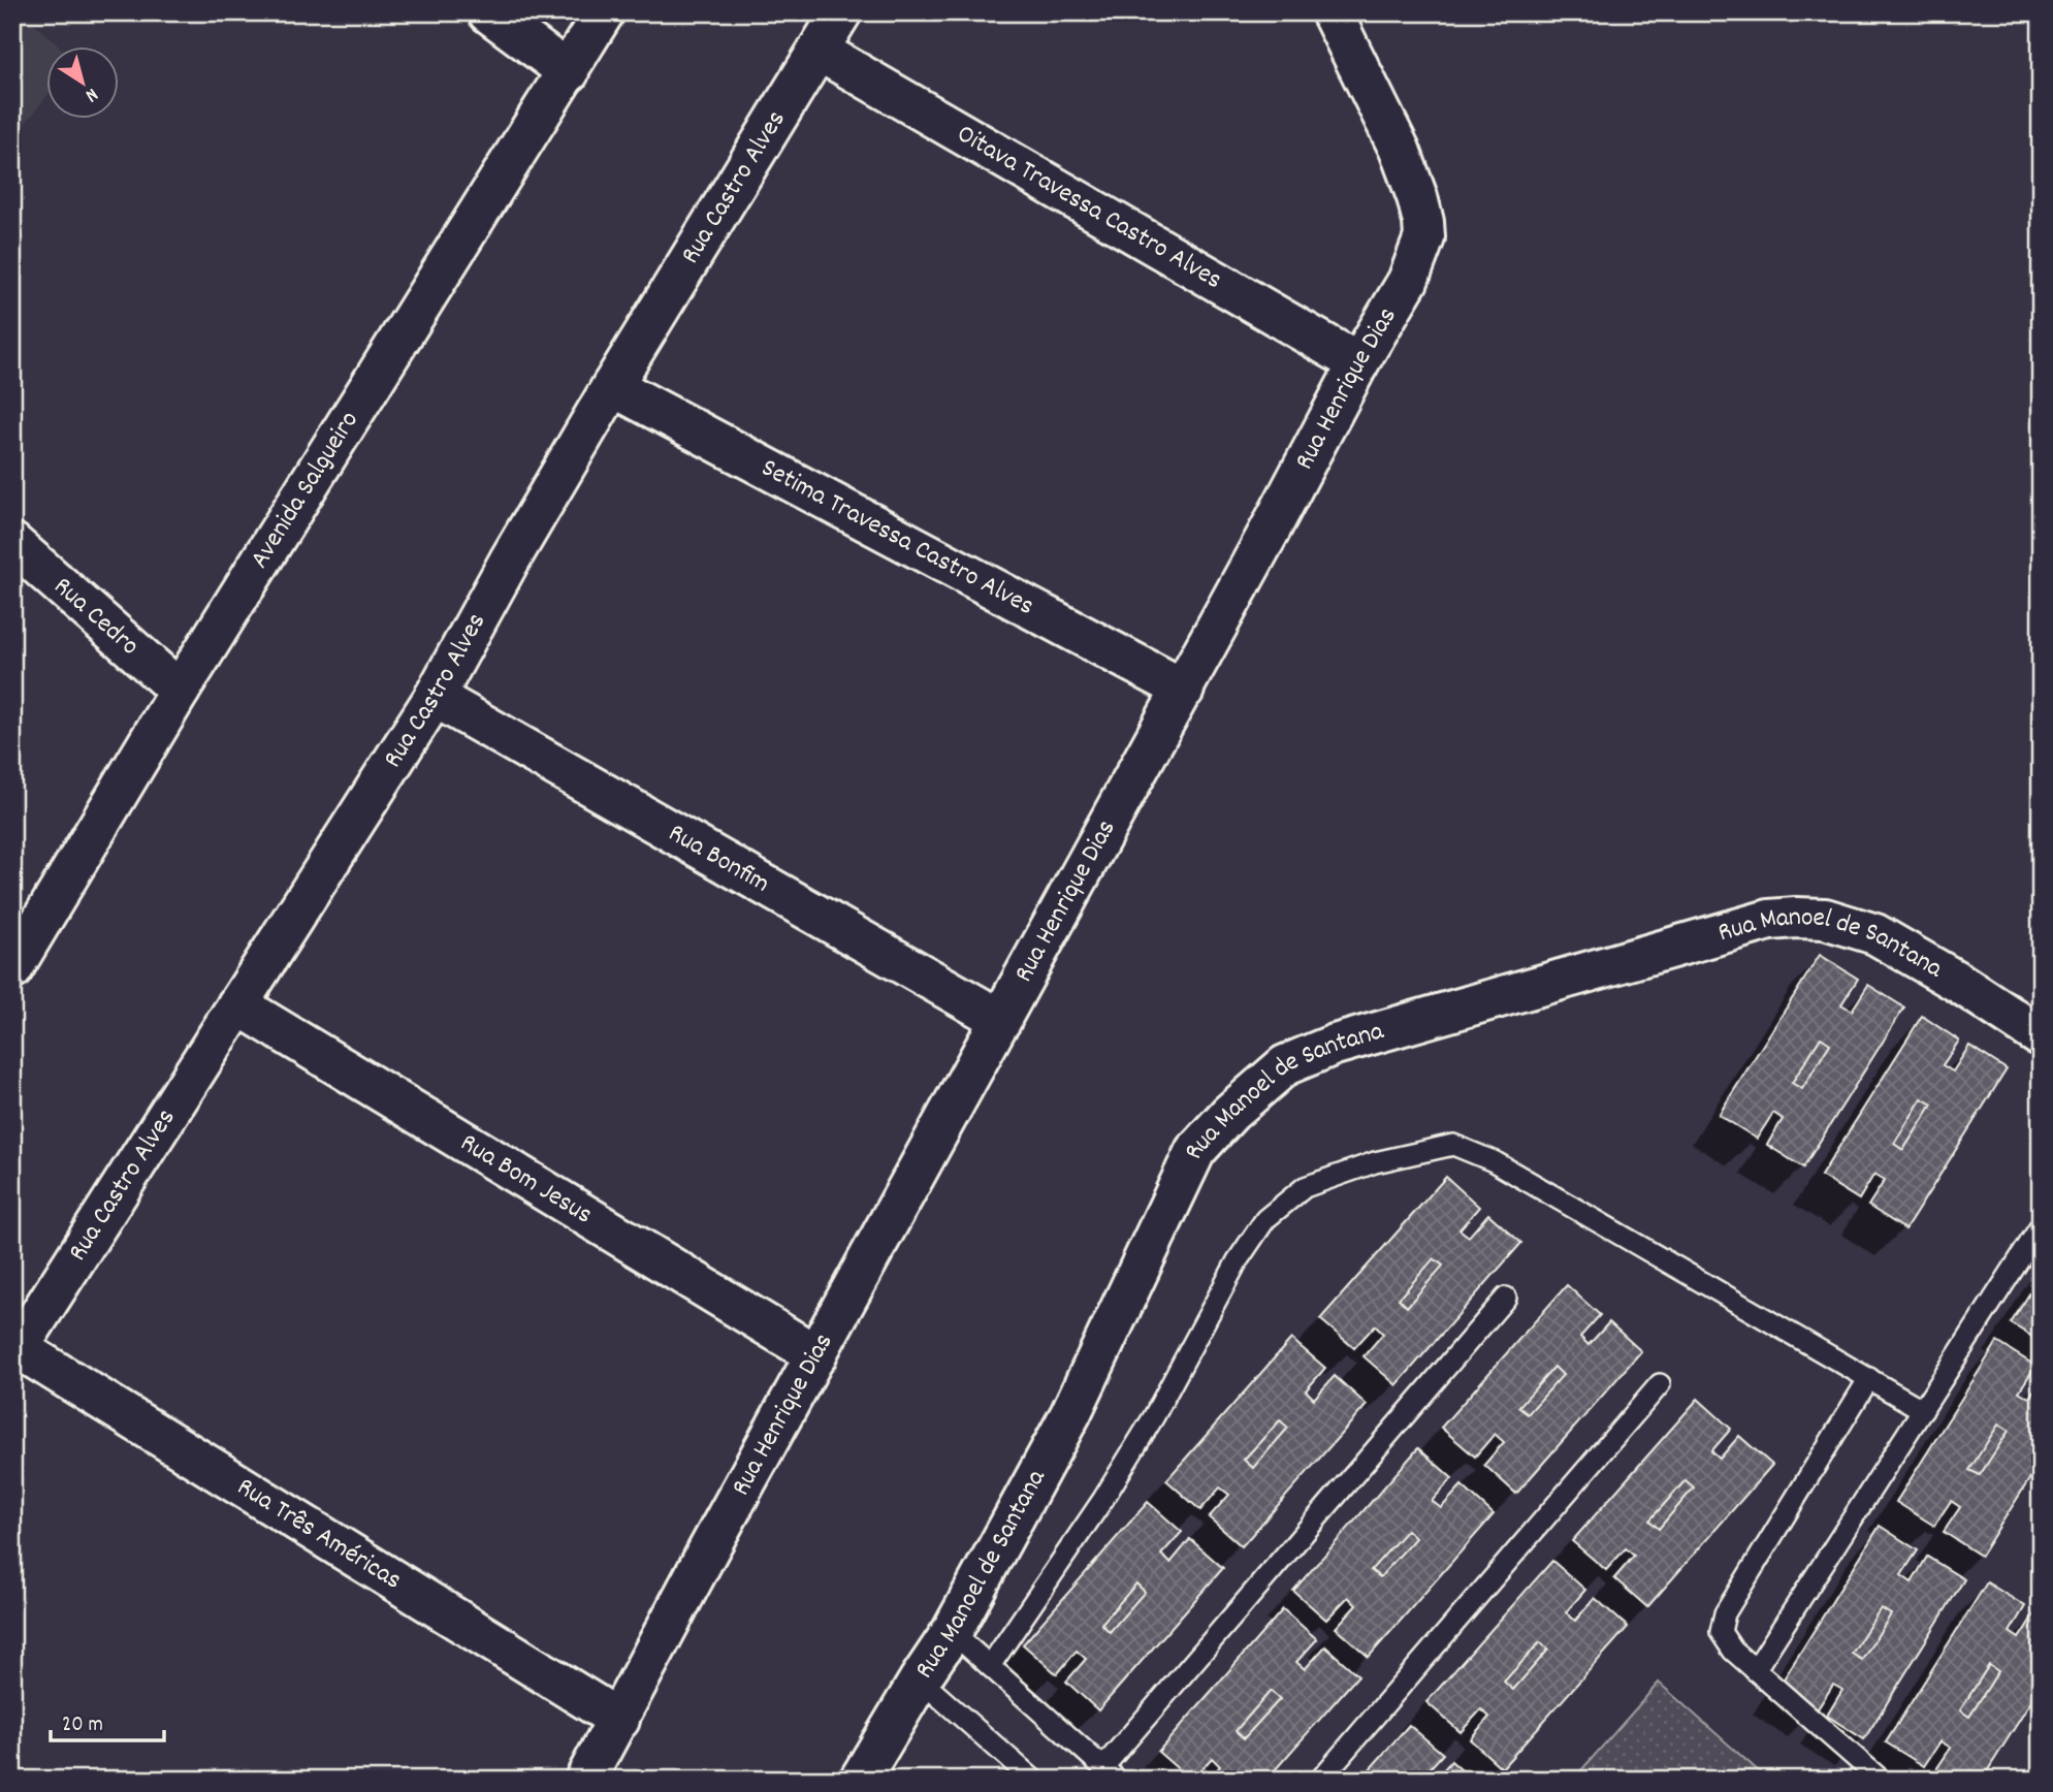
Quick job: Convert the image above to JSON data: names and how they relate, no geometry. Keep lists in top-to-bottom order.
{
  "streets": {
    "street": [
      "Rua Castro Alves",
      "Oitava Travessa Castro Alves",
      "Rua Henrique Dias",
      "Avenida Salgueiro",
      "Setima Travessa Castro Alves",
      "Rua Cedro",
      "Rua Bonfim",
      "Rua Manoel de Santana",
      "Rua Bom Jesus",
      "Rua Três Américas"
    ]
  },
  "crossings": [
    ["Rua Castro Alves", "Oitava Travessa Castro Alves"],
    ["Rua Castro Alves", "Setima Travessa Castro Alves"],
    ["Rua Castro Alves", "Rua Bonfim"],
    ["Rua Castro Alves", "Rua Bom Jesus"],
    ["Rua Castro Alves", "Rua Três Américas"],
    ["Oitava Travessa Castro Alves", "Rua Henrique Dias"],
    ["Rua Henrique Dias", "Setima Travessa Castro Alves"],
    ["Rua Henrique Dias", "Rua Bonfim"],
    ["Rua Henrique Dias", "Rua Bom Jesus"],
    ["Rua Henrique Dias", "Rua Três Américas"],
    ["Avenida Salgueiro", "Rua Cedro"]
  ],
  "scale_bar": "20 m",
  "north": "bottom right"
}
